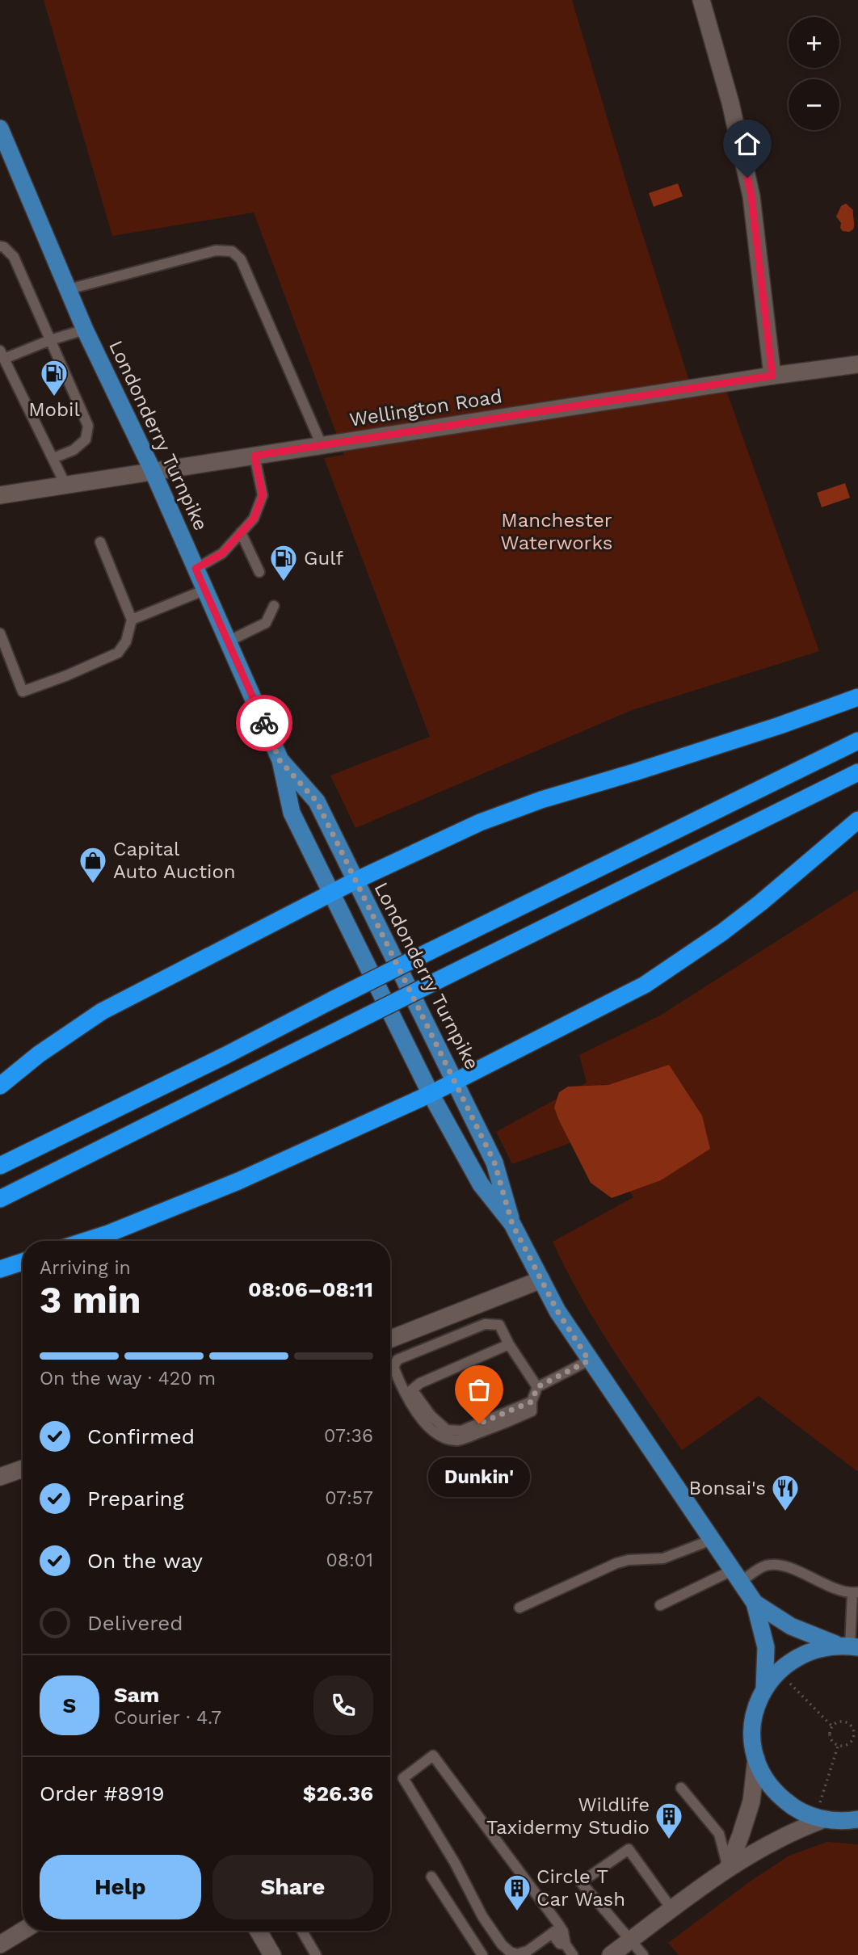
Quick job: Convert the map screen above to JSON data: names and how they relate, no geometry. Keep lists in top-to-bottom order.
{
  "streets": {
    "main road": ["Londonderry Turnpike"],
    "street": ["Wellington Road"]
  },
  "crossings": [
    ["Wellington Road", "Londonderry Turnpike"]
  ],
  "parks": ["Manchester Waterworks"],
  "places": {
    "fuel station": ["Mobil", "Gulf"],
    "shop": ["Capital Auto Auction"],
    "other": ["Dunkin'"],
    "restaurant": ["Bonsai's"],
    "building": ["Wildlife Taxidermy Studio", "Circle T Car Wash"]
  },
  "page": {
    "map_buttons": ["+", "−"],
    "heading": ["3 min", "Arriving in", "08:06–08:11"],
    "panel": [
      "Sam",
      "Courier · 4.7",
      "Order #8919",
      "$26.36"
    ],
    "bar": "On the way · 420 m",
    "list": [
      ["Confirmed", "07:36"],
      ["Preparing", "07:57"],
      ["On the way", "08:01"],
      "Delivered"
    ],
    "bubble": "Dunkin'",
    "round": "S",
    "buttons": ["Help", "Share"]
  }
}
